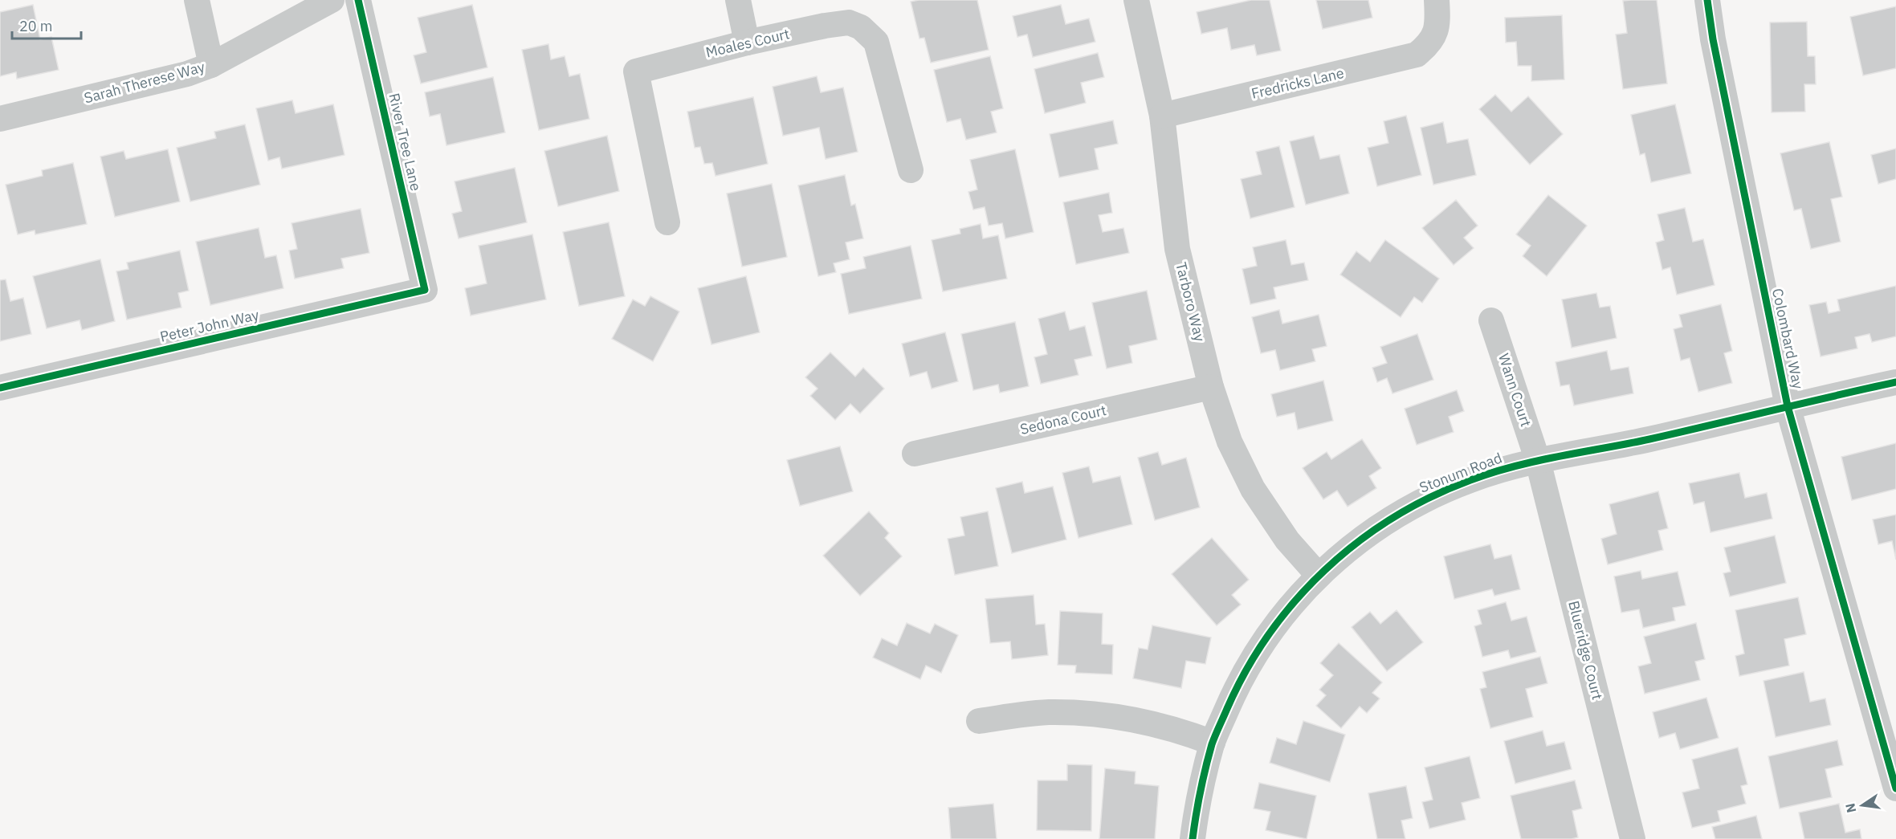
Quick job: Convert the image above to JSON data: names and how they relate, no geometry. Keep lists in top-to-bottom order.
{
  "streets": {
    "street": [
      "Moales Court",
      "Sarah Therese Way",
      "Fredricks Lane",
      "River Tree Lane",
      "Tarboro Way",
      "Peter John Way",
      "Colombard Way",
      "Wann Court",
      "Sedona Court",
      "Stonum Road",
      "Blueridge Court"
    ]
  },
  "crossings": [
    ["Fredricks Lane", "Tarboro Way"],
    ["River Tree Lane", "Peter John Way"],
    ["Tarboro Way", "Sedona Court"],
    ["Tarboro Way", "Stonum Road"],
    ["Colombard Way", "Stonum Road"],
    ["Wann Court", "Stonum Road"],
    ["Wann Court", "Blueridge Court"],
    ["Stonum Road", "Blueridge Court"]
  ],
  "scale_bar": "20 m",
  "north": "left"
}
